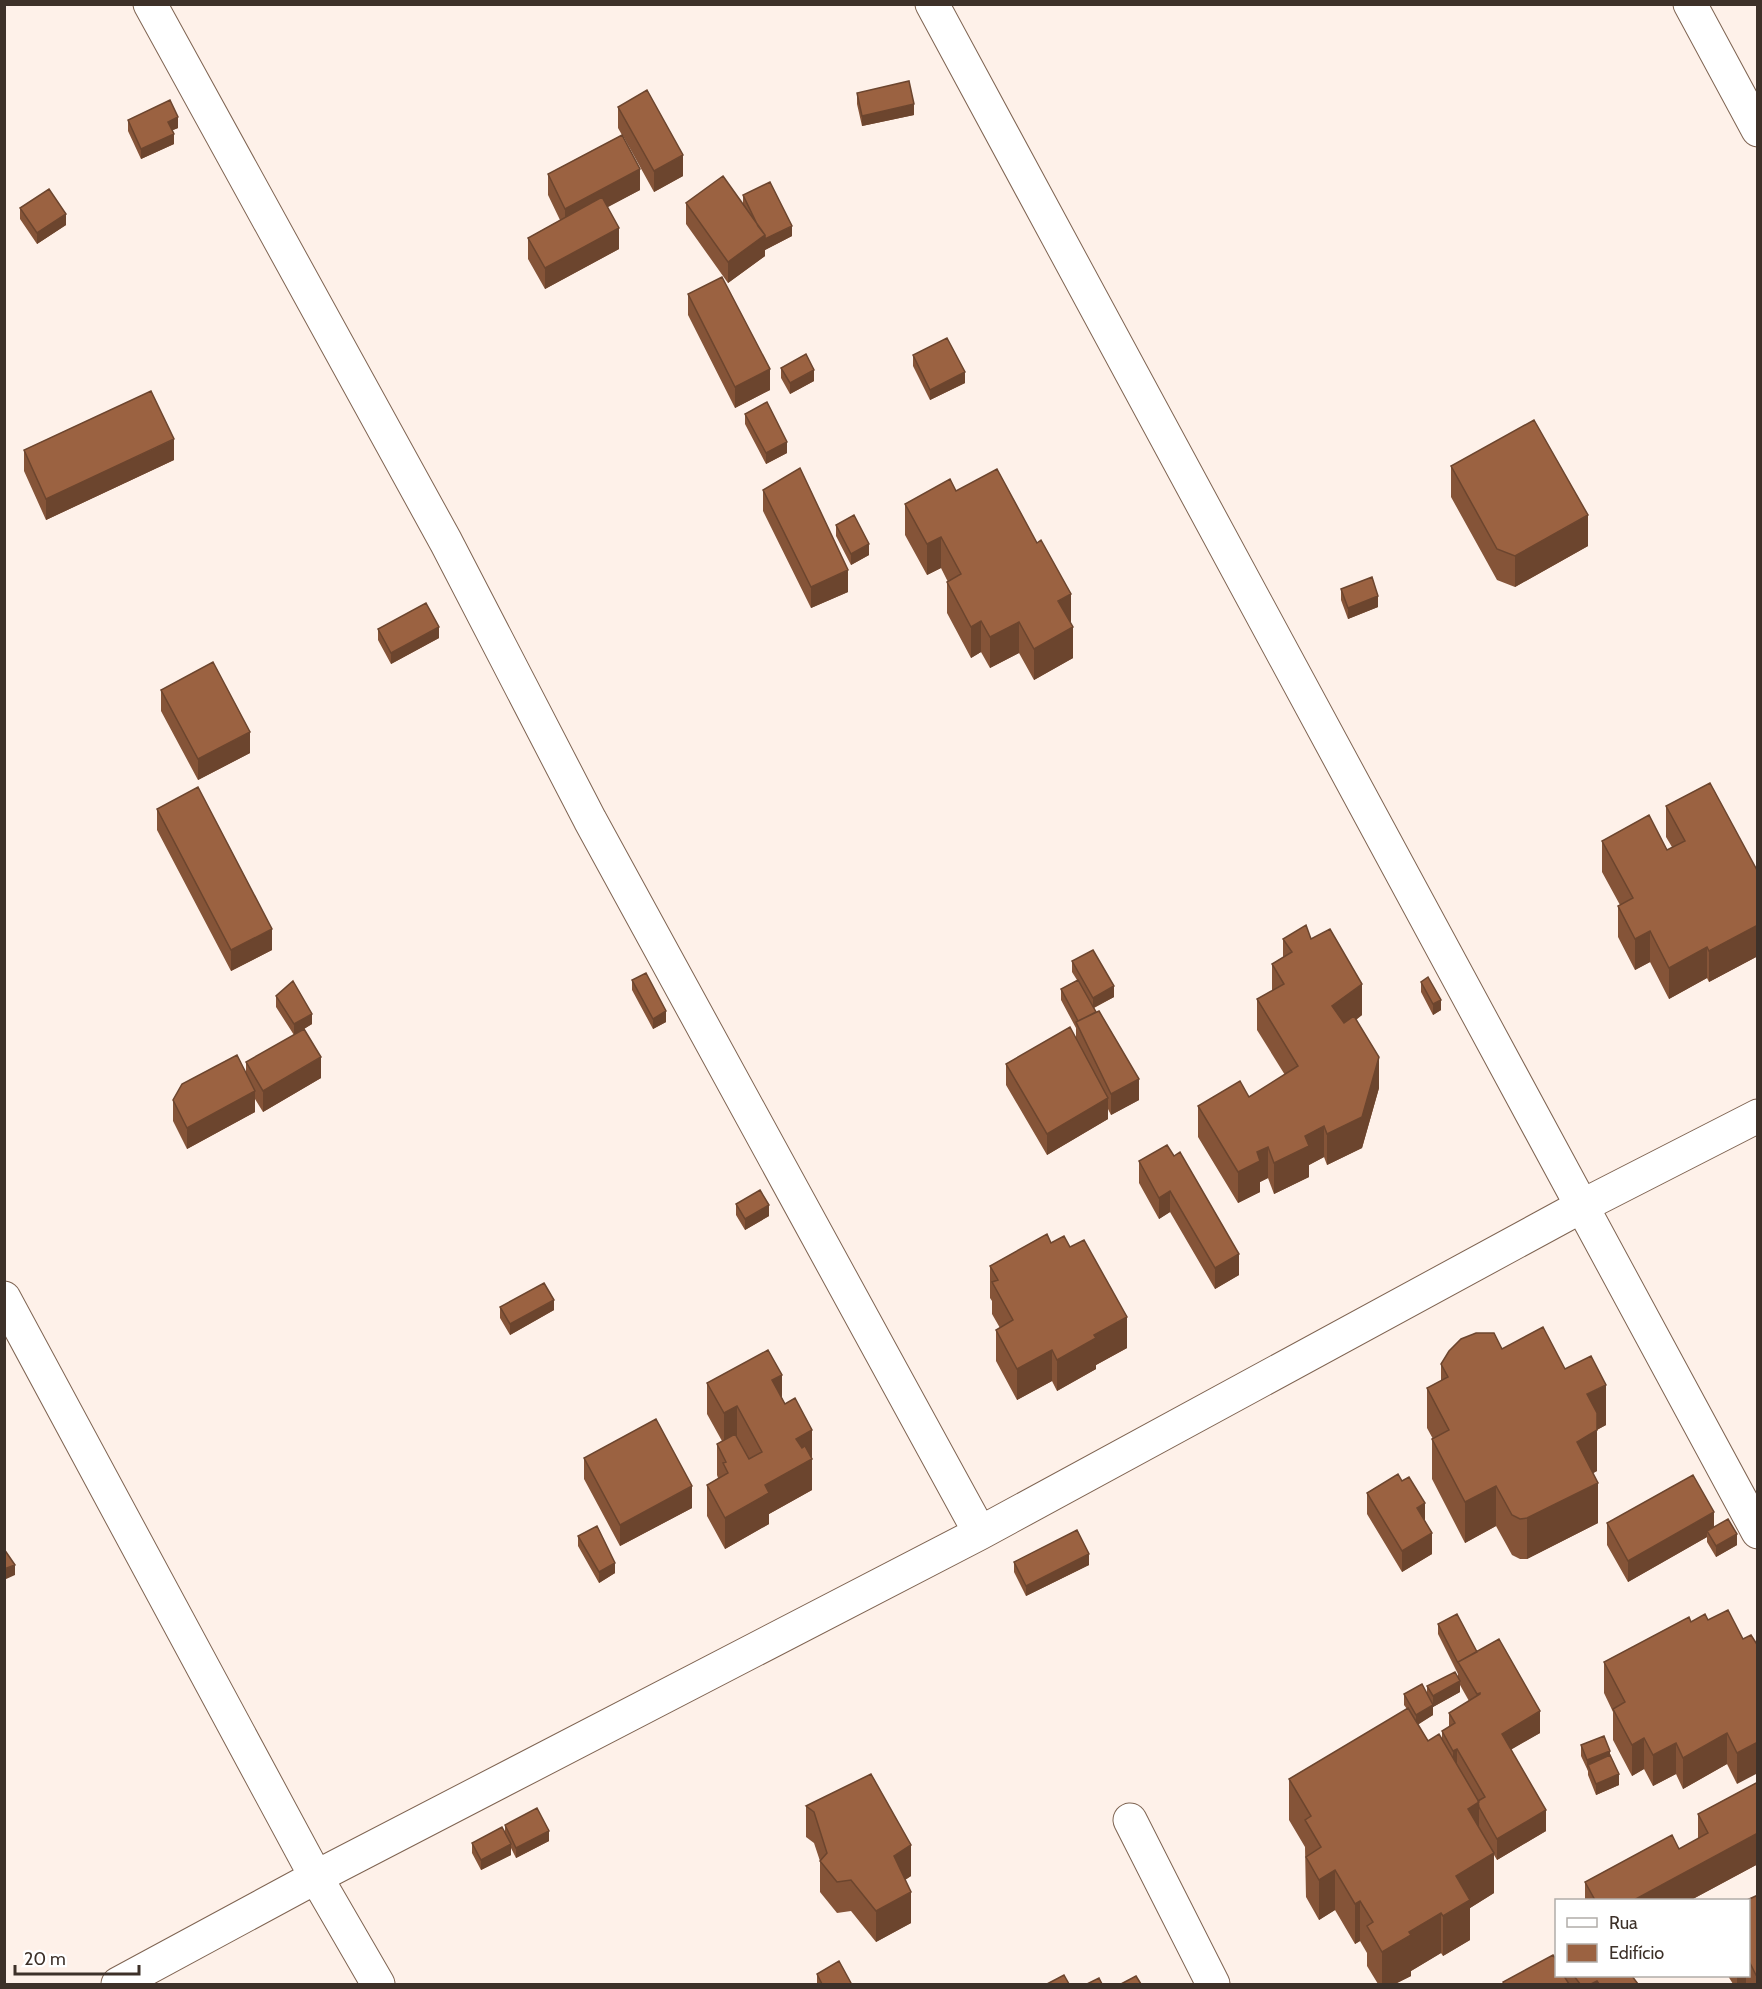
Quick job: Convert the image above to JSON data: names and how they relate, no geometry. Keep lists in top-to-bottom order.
{
  "legend": ["Rua", "Edifício"],
  "scale_bar": "20 m"
}
